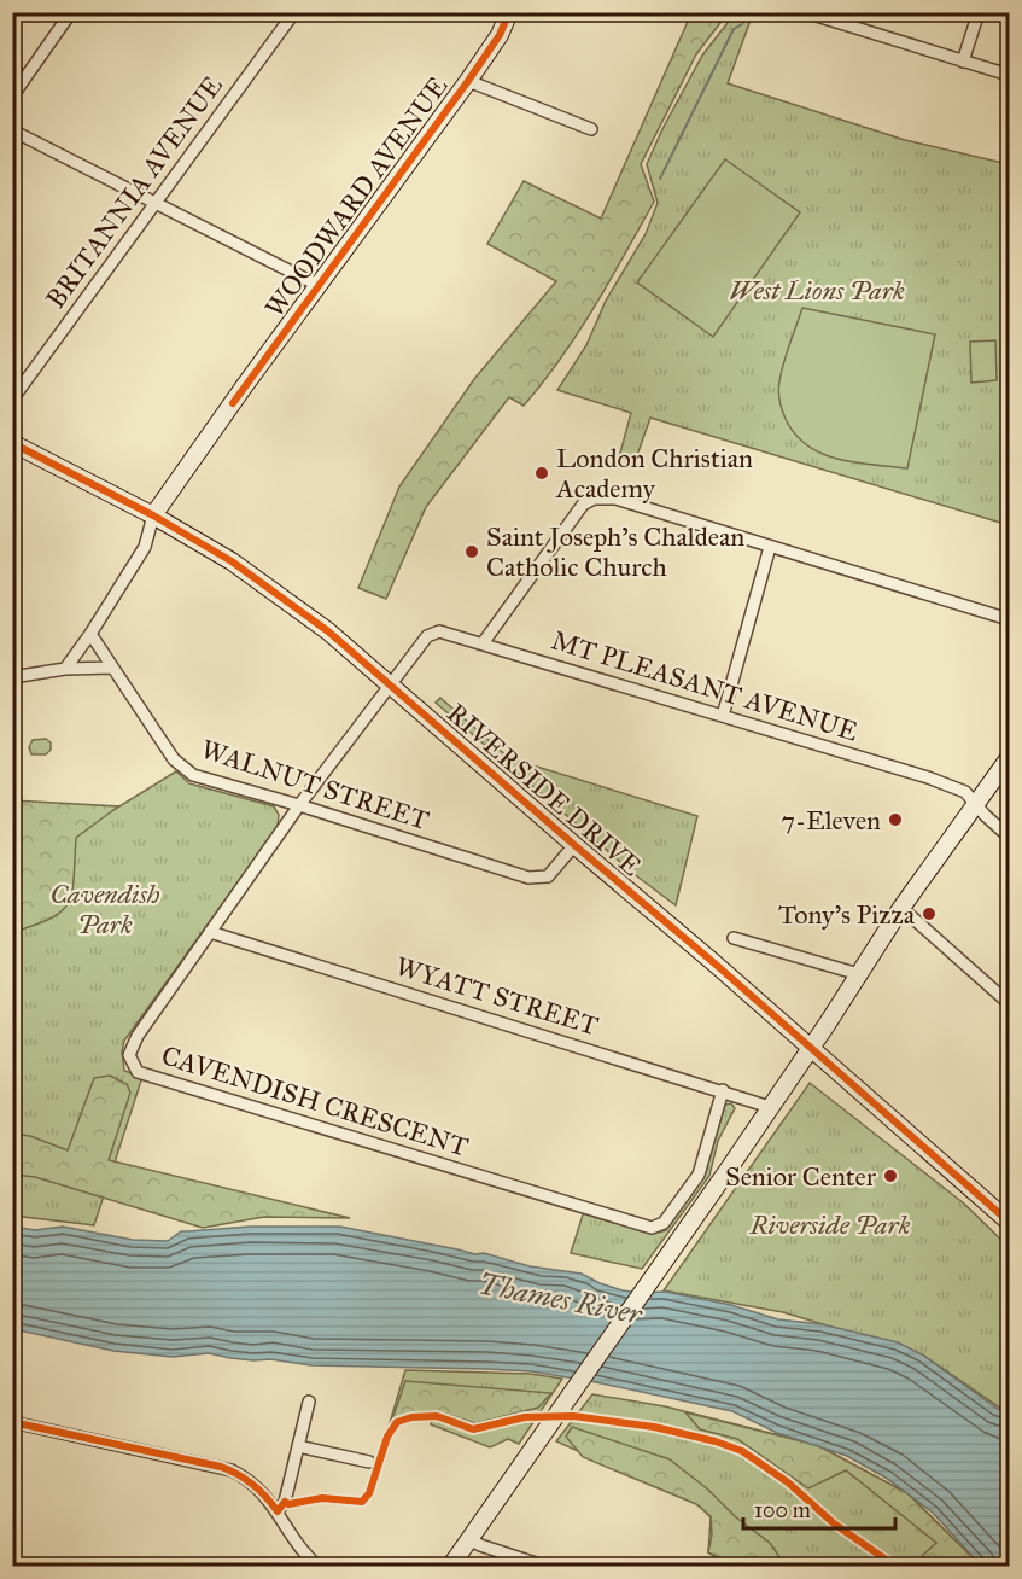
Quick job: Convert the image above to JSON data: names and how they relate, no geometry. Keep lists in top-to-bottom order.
{
  "streets": {
    "main road": ["WOODWARD AVENUE", "RIVERSIDE DRIVE"],
    "street": [
      "BRITANNIA AVENUE",
      "MT PLEASANT AVENUE",
      "WALNUT STREET",
      "WYATT STREET",
      "CAVENDISH CRESCENT"
    ]
  },
  "crossings": [
    ["WOODWARD AVENUE", "RIVERSIDE DRIVE"],
    ["MT PLEASANT AVENUE", "RIVERSIDE DRIVE"],
    ["MT PLEASANT AVENUE", "CAVENDISH CRESCENT"],
    ["WALNUT STREET", "RIVERSIDE DRIVE"],
    ["WALNUT STREET", "CAVENDISH CRESCENT"],
    ["RIVERSIDE DRIVE", "CAVENDISH CRESCENT"],
    ["WYATT STREET", "CAVENDISH CRESCENT"]
  ],
  "water": ["Thames River"],
  "parks": ["West Lions Park", "Cavendish Park", "Riverside Park"],
  "places": [
    "London Christian Academy",
    "Saint Joseph's Chaldean Catholic Church",
    "7-Eleven",
    "Tony's Pizza",
    "Senior Center"
  ],
  "scale_bar": "100 m"
}
